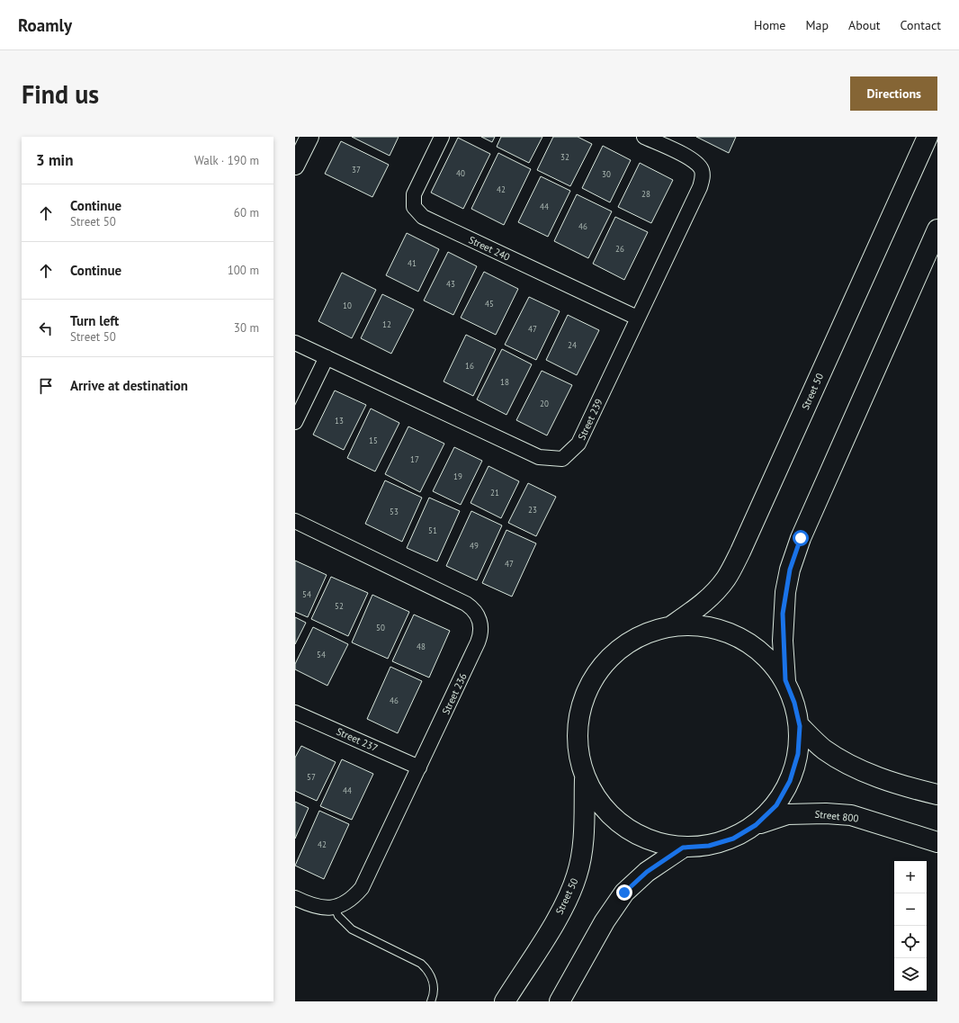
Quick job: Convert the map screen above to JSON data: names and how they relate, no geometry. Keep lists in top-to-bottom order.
{
  "streets": {
    "main road": ["Street 50", "Street 800"],
    "street": [
      "Street 240",
      "Street 239",
      "Street 236",
      "Street 237"
    ]
  },
  "crossings": [
    ["Street 240", "Street 239"],
    ["Street 236", "Street 237"]
  ],
  "house_numbers": [
    "32",
    "37",
    "40",
    "30",
    "42",
    "28",
    "44",
    "46",
    "26",
    "41",
    "43",
    "45",
    "10",
    "12",
    "47",
    "24",
    "16",
    "18",
    "20",
    "13",
    "15",
    "17",
    "19",
    "21",
    "23",
    "53",
    "51",
    "49",
    "47",
    "54",
    "52",
    "50",
    "48",
    "54",
    "46",
    "57",
    "44",
    "42"
  ],
  "page": {
    "header": "Roamly",
    "nav": [
      "Home",
      "Map",
      "About",
      "Contact"
    ],
    "buttons": "Directions",
    "title": "Find us",
    "heading": ["3 min", "Walk · 190 m"],
    "list": [
      ["Continue", "Street 50", "60 m"],
      ["Continue", "100 m"],
      ["Turn left", "Street 50", "30 m"],
      "Arrive at destination"
    ],
    "map_buttons": ["+", "−"]
  }
}
